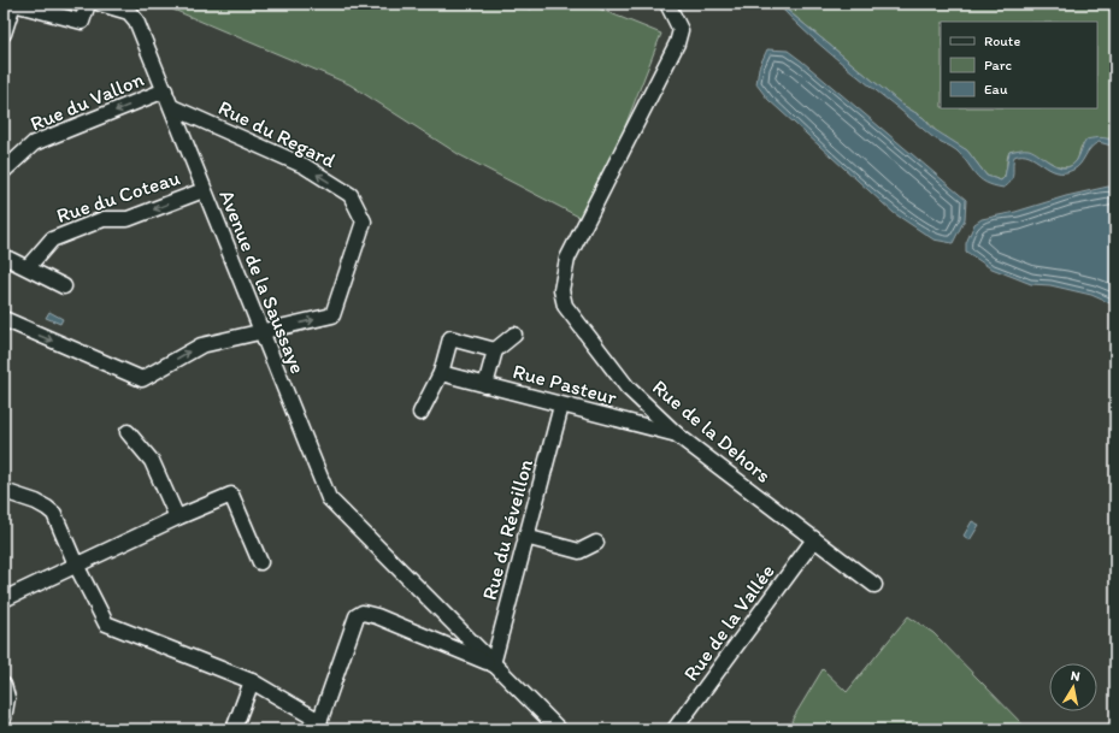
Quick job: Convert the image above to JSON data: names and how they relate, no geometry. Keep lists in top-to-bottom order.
{
  "streets": {
    "street": [
      "Rue du Vallon",
      "Rue du Regard",
      "Rue du Coteau",
      "Avenue de la Saussaye",
      "Rue Pasteur",
      "Rue de la Dehors",
      "Rue du Réveillon",
      "Rue de la Vallée"
    ]
  },
  "crossings": [
    ["Rue du Vallon", "Avenue de la Saussaye"],
    ["Rue du Regard", "Avenue de la Saussaye"],
    ["Rue du Coteau", "Avenue de la Saussaye"],
    ["Avenue de la Saussaye", "Rue du Réveillon"],
    ["Rue Pasteur", "Rue de la Dehors"],
    ["Rue Pasteur", "Rue du Réveillon"],
    ["Rue de la Dehors", "Rue de la Vallée"]
  ],
  "one_way": ["Rue du Vallon", "Rue du Coteau"],
  "legend": ["Route", "Parc", "Eau"],
  "north": "top"
}
